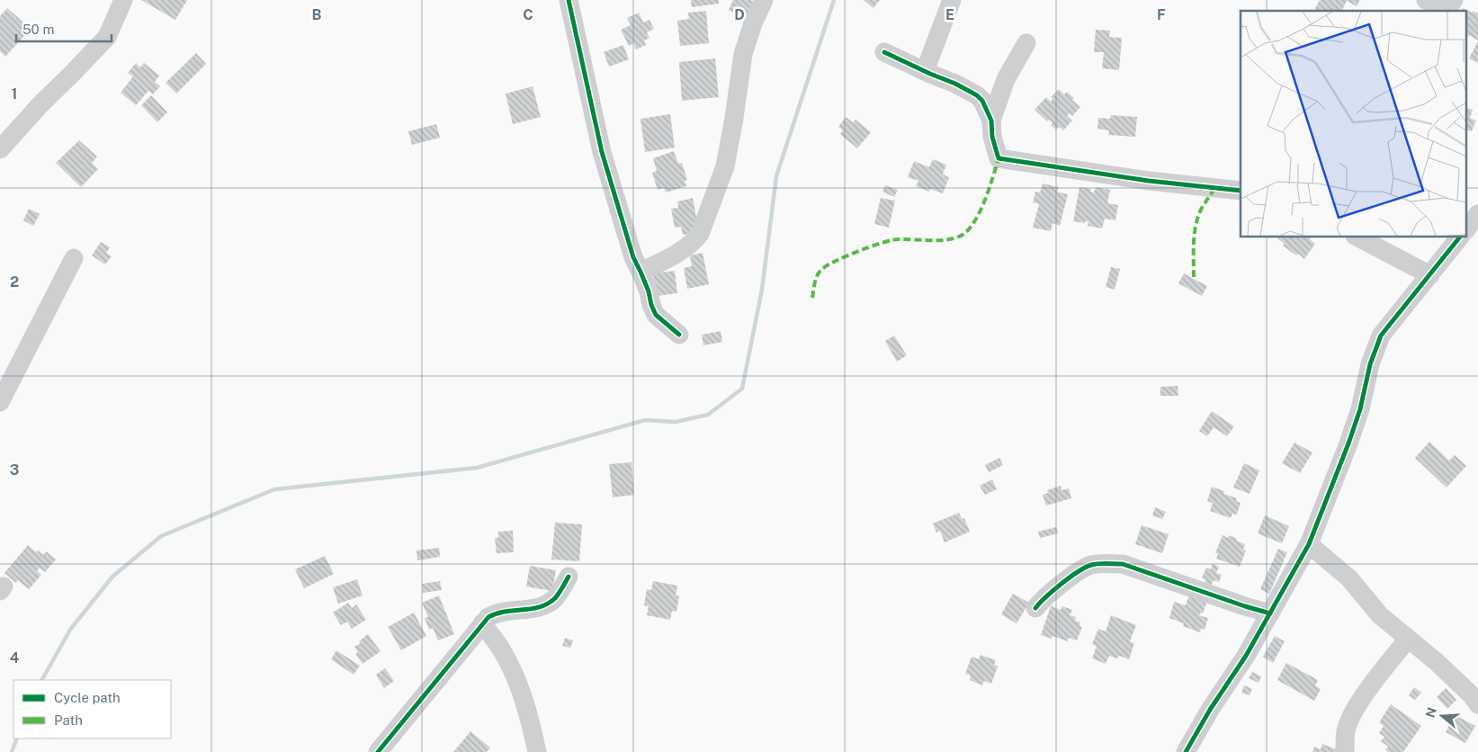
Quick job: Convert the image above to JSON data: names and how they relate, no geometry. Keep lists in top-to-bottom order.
{
  "legend": ["Cycle path", "Path"],
  "scale_bar": "50 m",
  "north": "left",
  "grid": {
    "columns": [
      "B",
      "C",
      "D",
      "E",
      "F"
    ],
    "rows": [
      "1",
      "2",
      "3",
      "4"
    ]
  }
}
